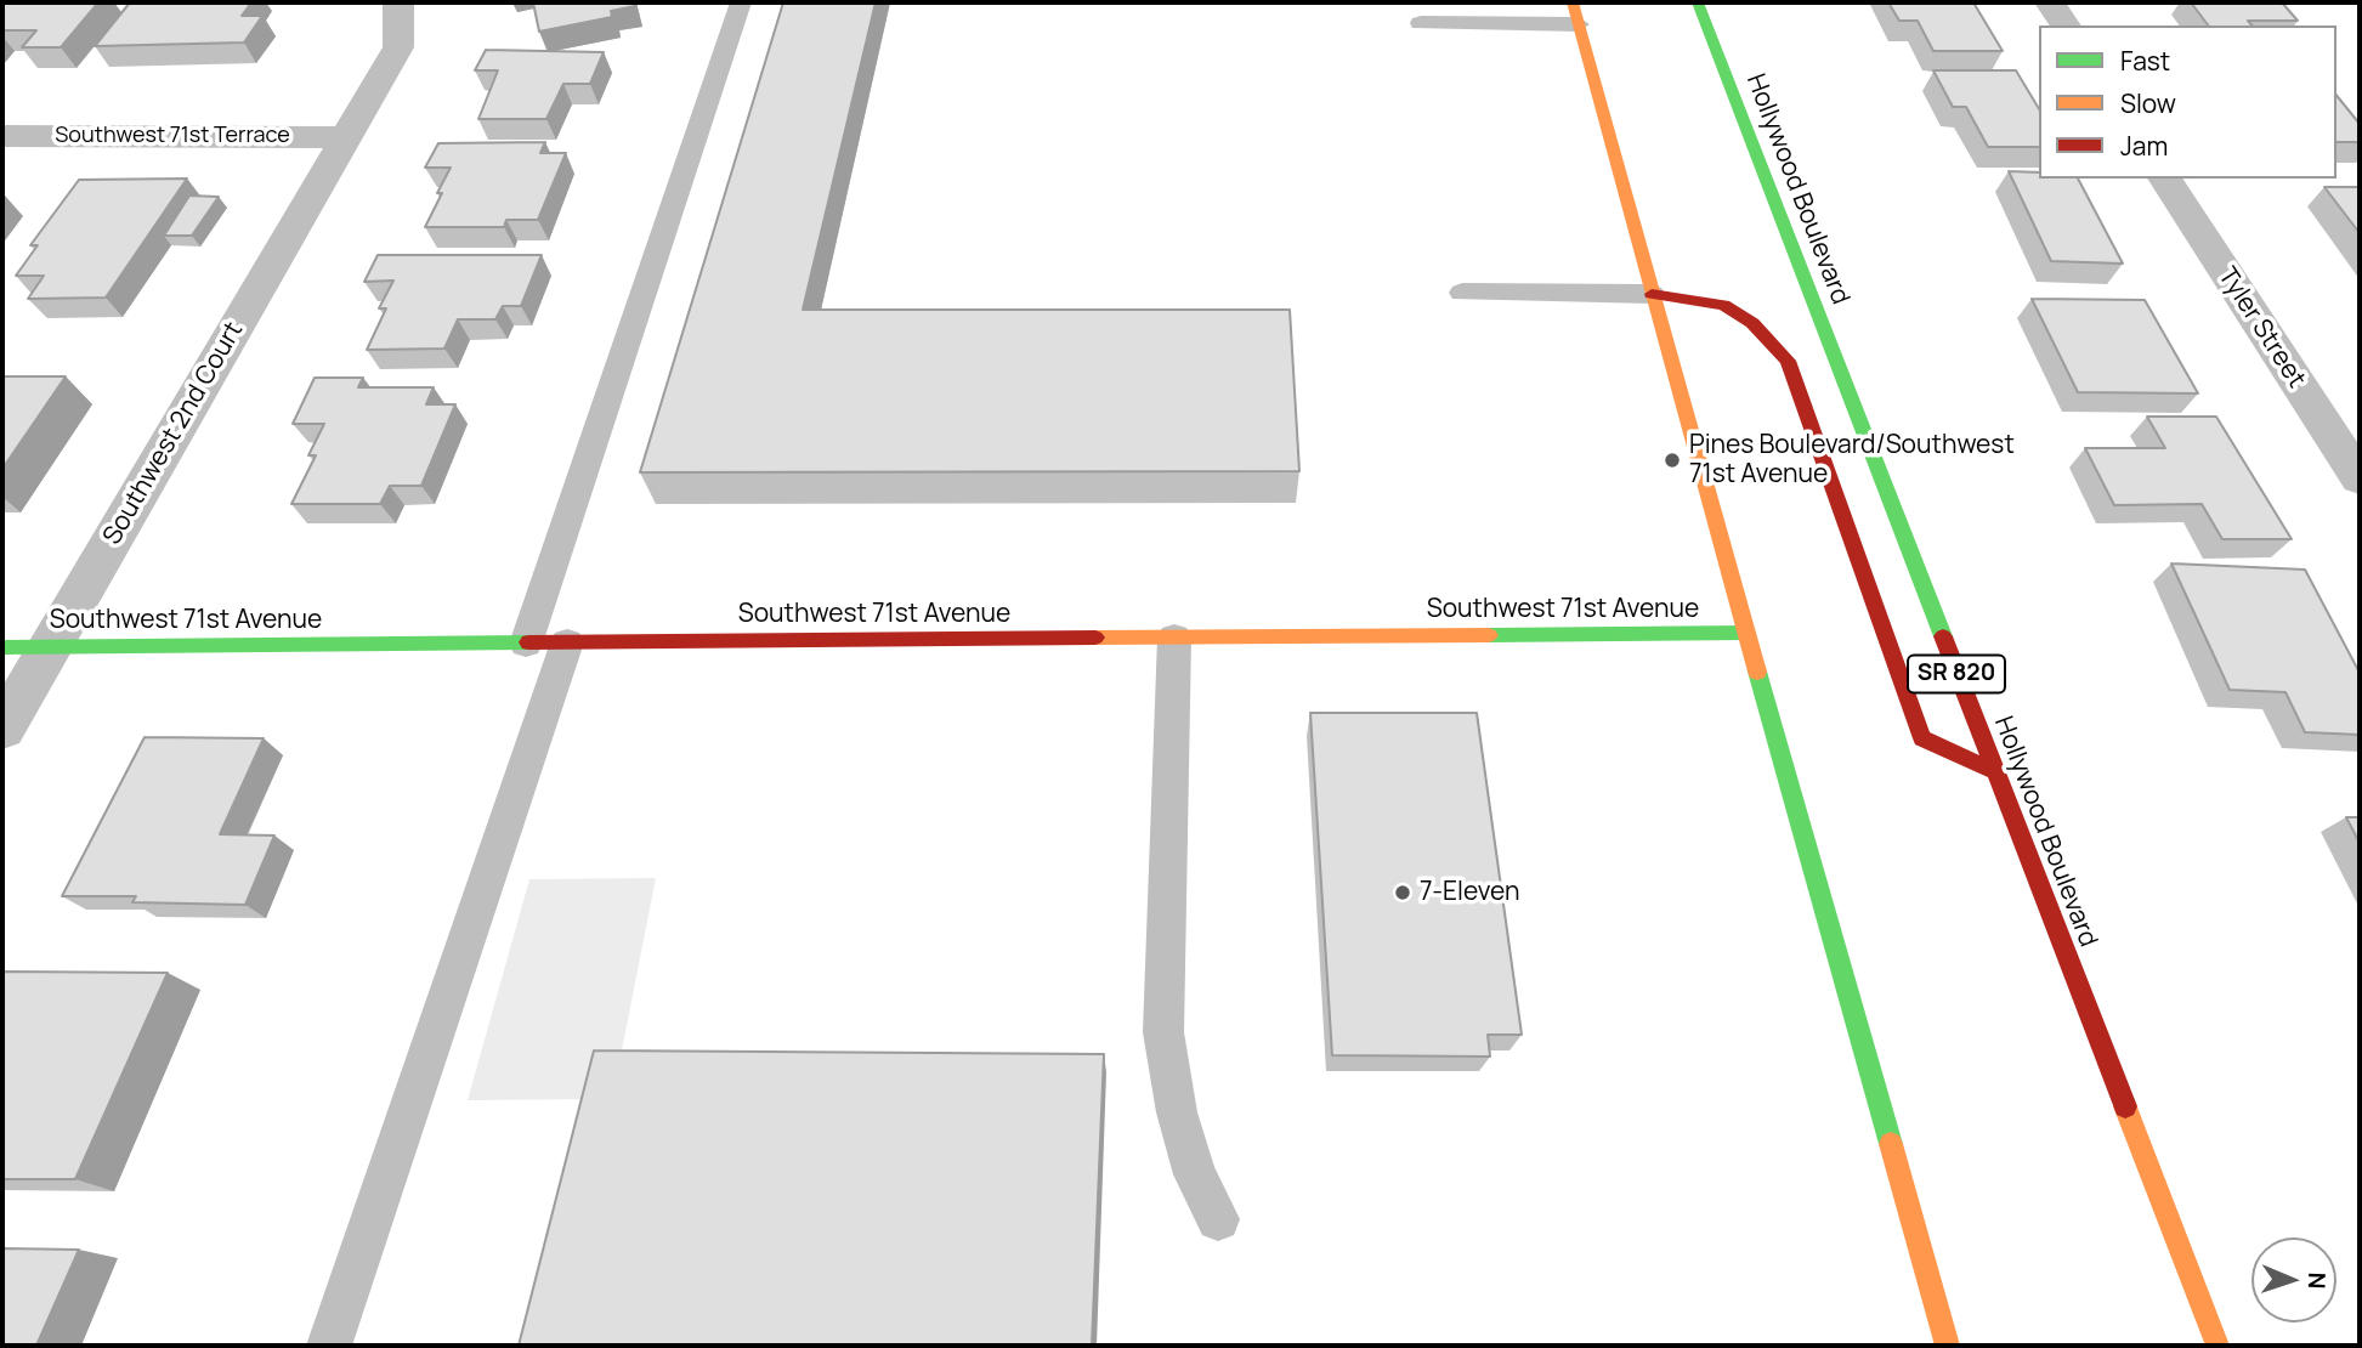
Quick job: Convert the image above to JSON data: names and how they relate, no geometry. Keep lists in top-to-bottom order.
{
  "streets": {
    "main road": ["Hollywood Boulevard", "Southwest 71st Avenue", "SR 820"],
    "street": ["Southwest 71st Terrace", "Tyler Street", "Southwest 2nd Court"]
  },
  "crossings": [
    ["Southwest 71st Terrace", "Southwest 2nd Court"],
    ["Southwest 2nd Court", "Southwest 71st Avenue"]
  ],
  "places": ["Pines Boulevard/Southwest 71st Avenue", "7-Eleven"],
  "legend": ["Fast", "Slow", "Jam"],
  "north": "right"
}
